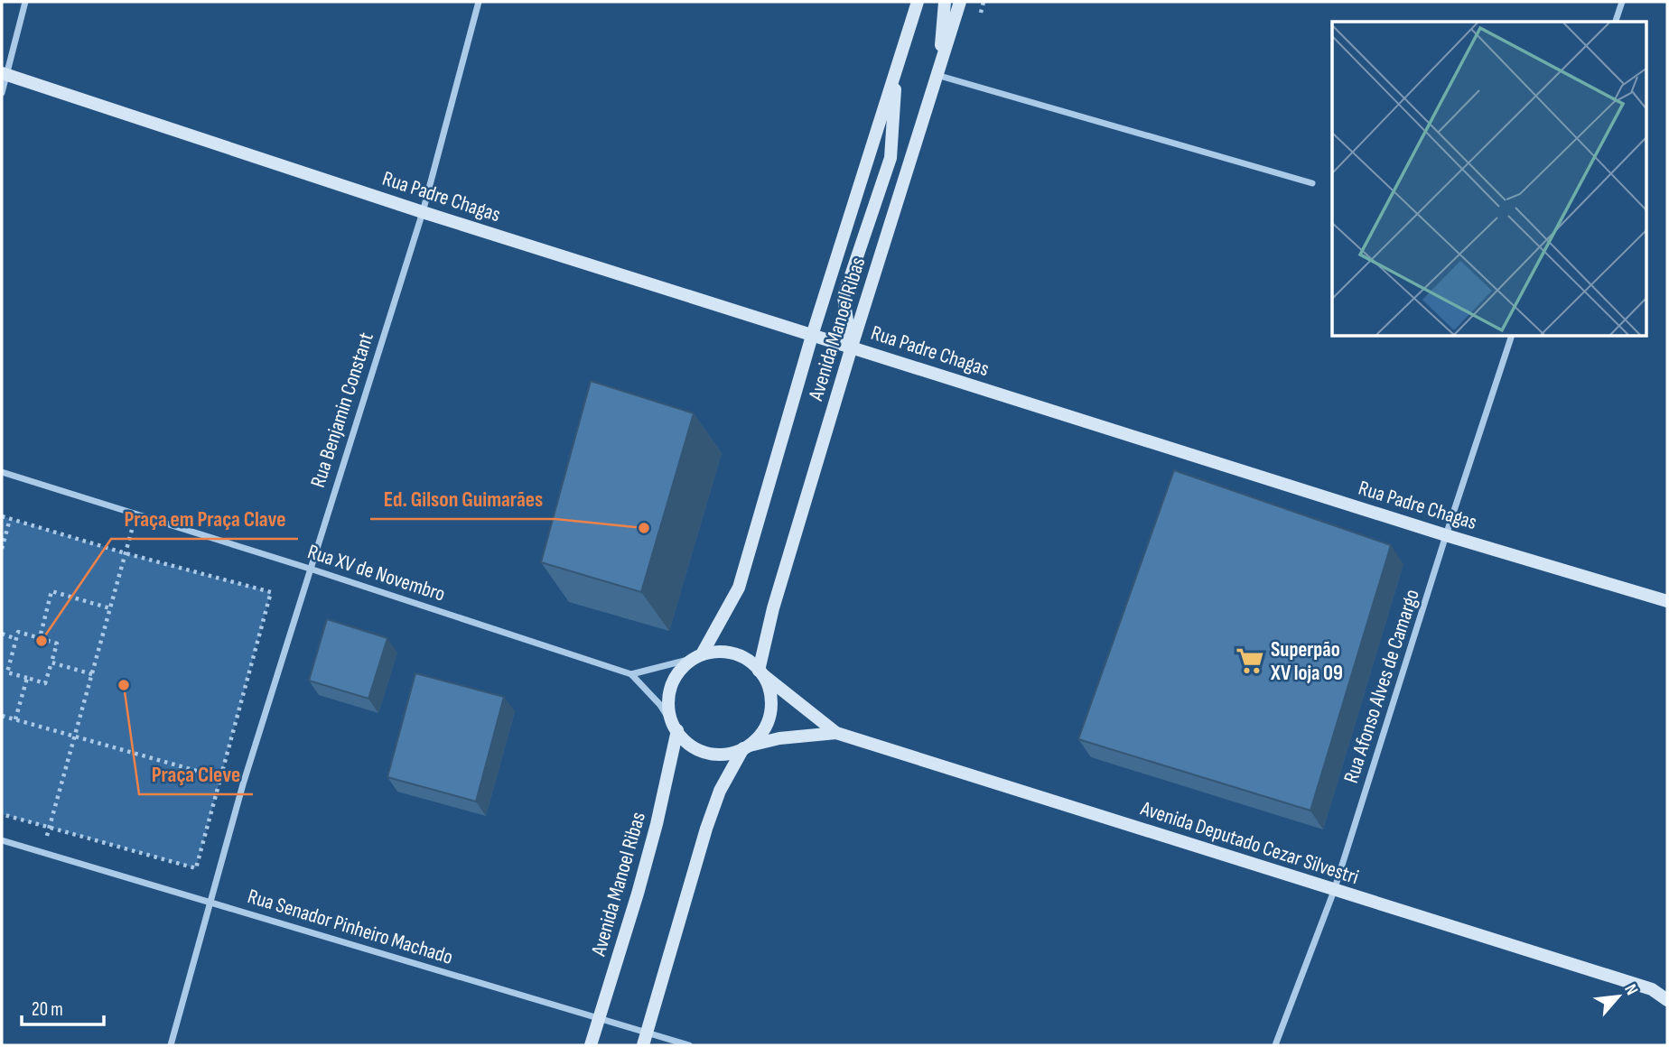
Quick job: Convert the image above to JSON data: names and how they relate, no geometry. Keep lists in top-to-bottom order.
{
  "streets": {
    "main road": ["Rua Padre Chagas", "Avenida Manoel Ribas", "Avenida Deputado Cezar Silvestri"],
    "street": [
      "Rua Benjamin Constant",
      "Rua XV de Novembro",
      "Rua Afonso Alves de Camargo",
      "Rua Senador Pinheiro Machado"
    ]
  },
  "crossings": [
    ["Rua Padre Chagas", "Avenida Manoel Ribas"],
    ["Rua Padre Chagas", "Rua Benjamin Constant"],
    ["Rua Padre Chagas", "Rua Afonso Alves de Camargo"],
    ["Avenida Manoel Ribas", "Avenida Deputado Cezar Silvestri"],
    ["Avenida Manoel Ribas", "Rua Senador Pinheiro Machado"],
    ["Rua Benjamin Constant", "Rua XV de Novembro"],
    ["Rua Benjamin Constant", "Rua Senador Pinheiro Machado"],
    ["Rua Afonso Alves de Camargo", "Avenida Deputado Cezar Silvestri"]
  ],
  "places": {
    "other": ["Ed. Gilson Guimarães", "Praça em Praça Clave", "Praça Cleve"],
    "supermarket": ["Superpão XV loja 09"]
  },
  "scale_bar": "20 m",
  "north": "top right"
}
